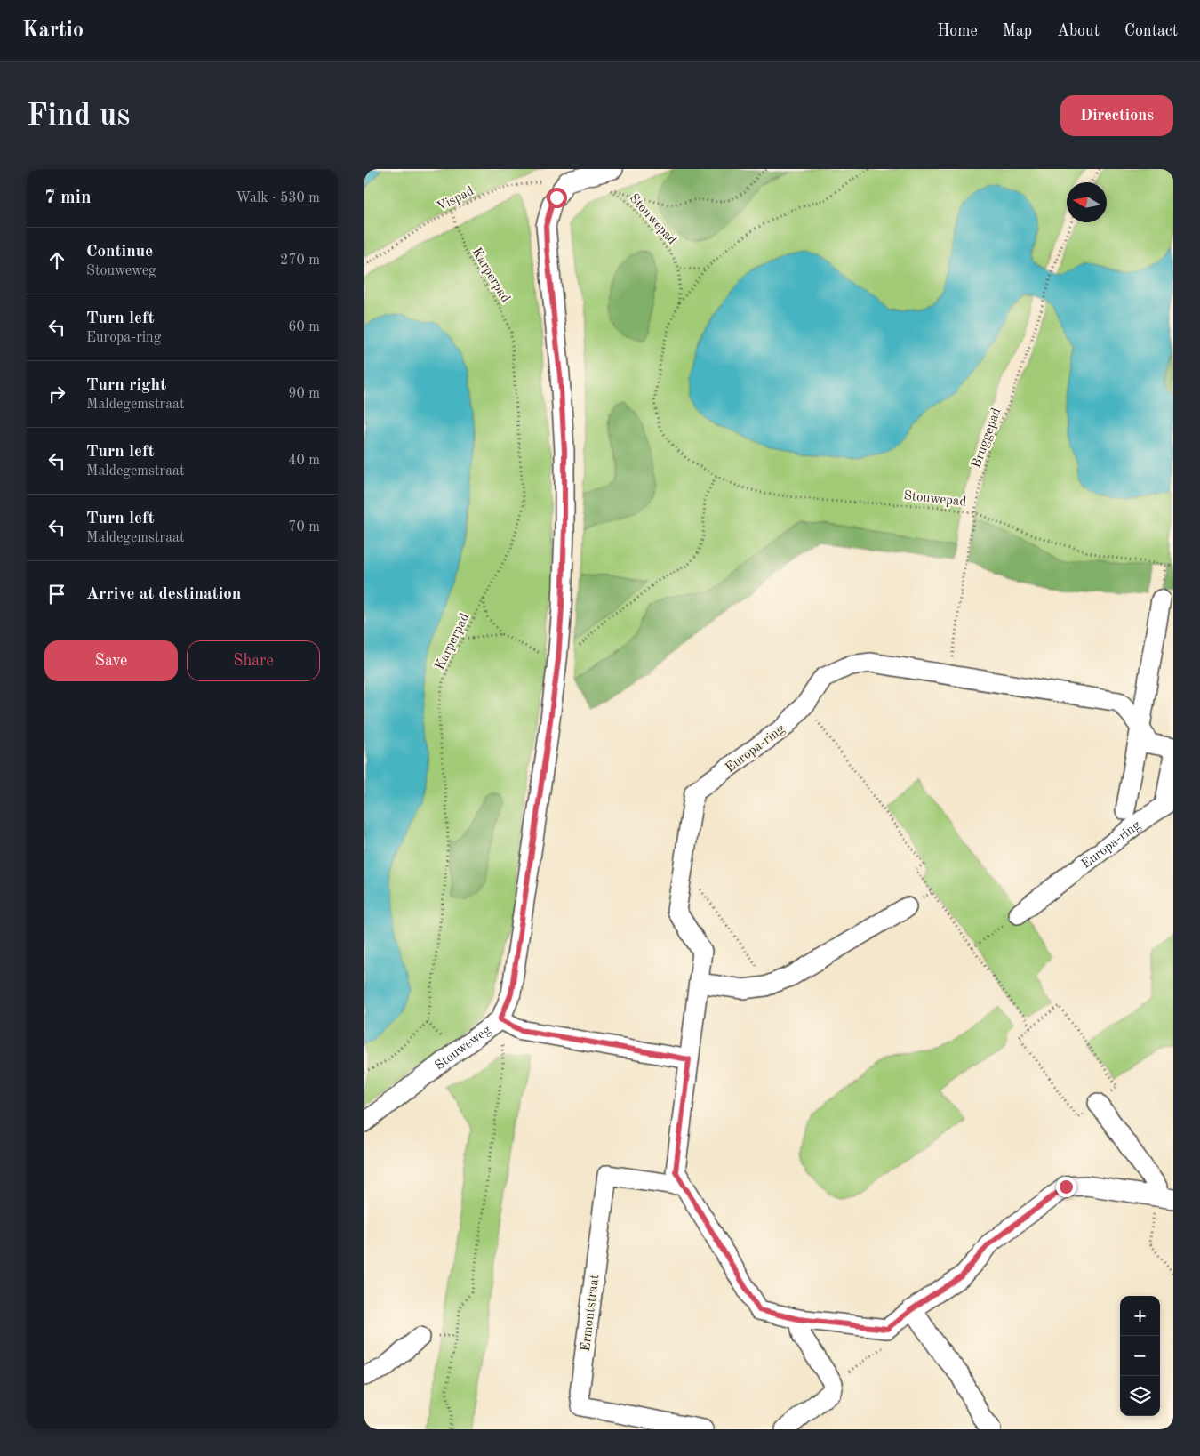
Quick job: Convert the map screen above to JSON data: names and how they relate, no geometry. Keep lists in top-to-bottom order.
{
  "streets": {
    "street": ["Europa-ring", "Stouweweg", "Ermontstraat"],
    "path": [
      "Vispad",
      "Stouwepad",
      "Karperpad",
      "Bruggepad"
    ]
  },
  "crossings": [
    ["Vispad", "Karperpad"],
    ["Vispad", "Stouweweg"],
    ["Stouwepad", "Bruggepad"],
    ["Bruggepad", "Europa-ring"],
    ["Europa-ring", "Ermontstraat"]
  ],
  "north": "left",
  "page": {
    "header": "Kartio",
    "nav": [
      "Home",
      "Map",
      "About",
      "Contact"
    ],
    "buttons": [
      "Directions",
      ["Save", "Share"]
    ],
    "title": "Find us",
    "heading": ["7 min", "Walk · 530 m"],
    "list": [
      ["Continue", "Stouweweg", "270 m"],
      ["Turn left", "Europa-ring", "60 m"],
      ["Turn right", "Maldegemstraat", "90 m"],
      ["Turn left", "Maldegemstraat", "40 m"],
      ["Turn left", "Maldegemstraat", "70 m"],
      "Arrive at destination"
    ],
    "map_buttons": ["+", "−"]
  }
}
